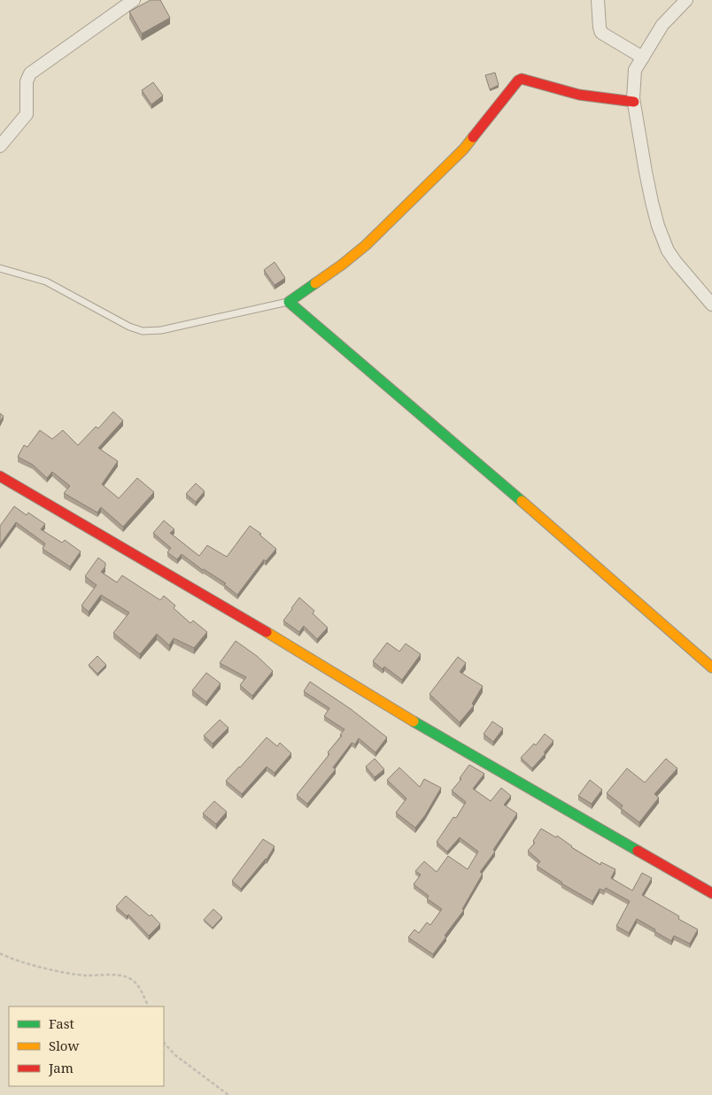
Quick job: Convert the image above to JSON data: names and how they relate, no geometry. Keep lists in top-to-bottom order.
{
  "legend": ["Fast", "Slow", "Jam"]
}
